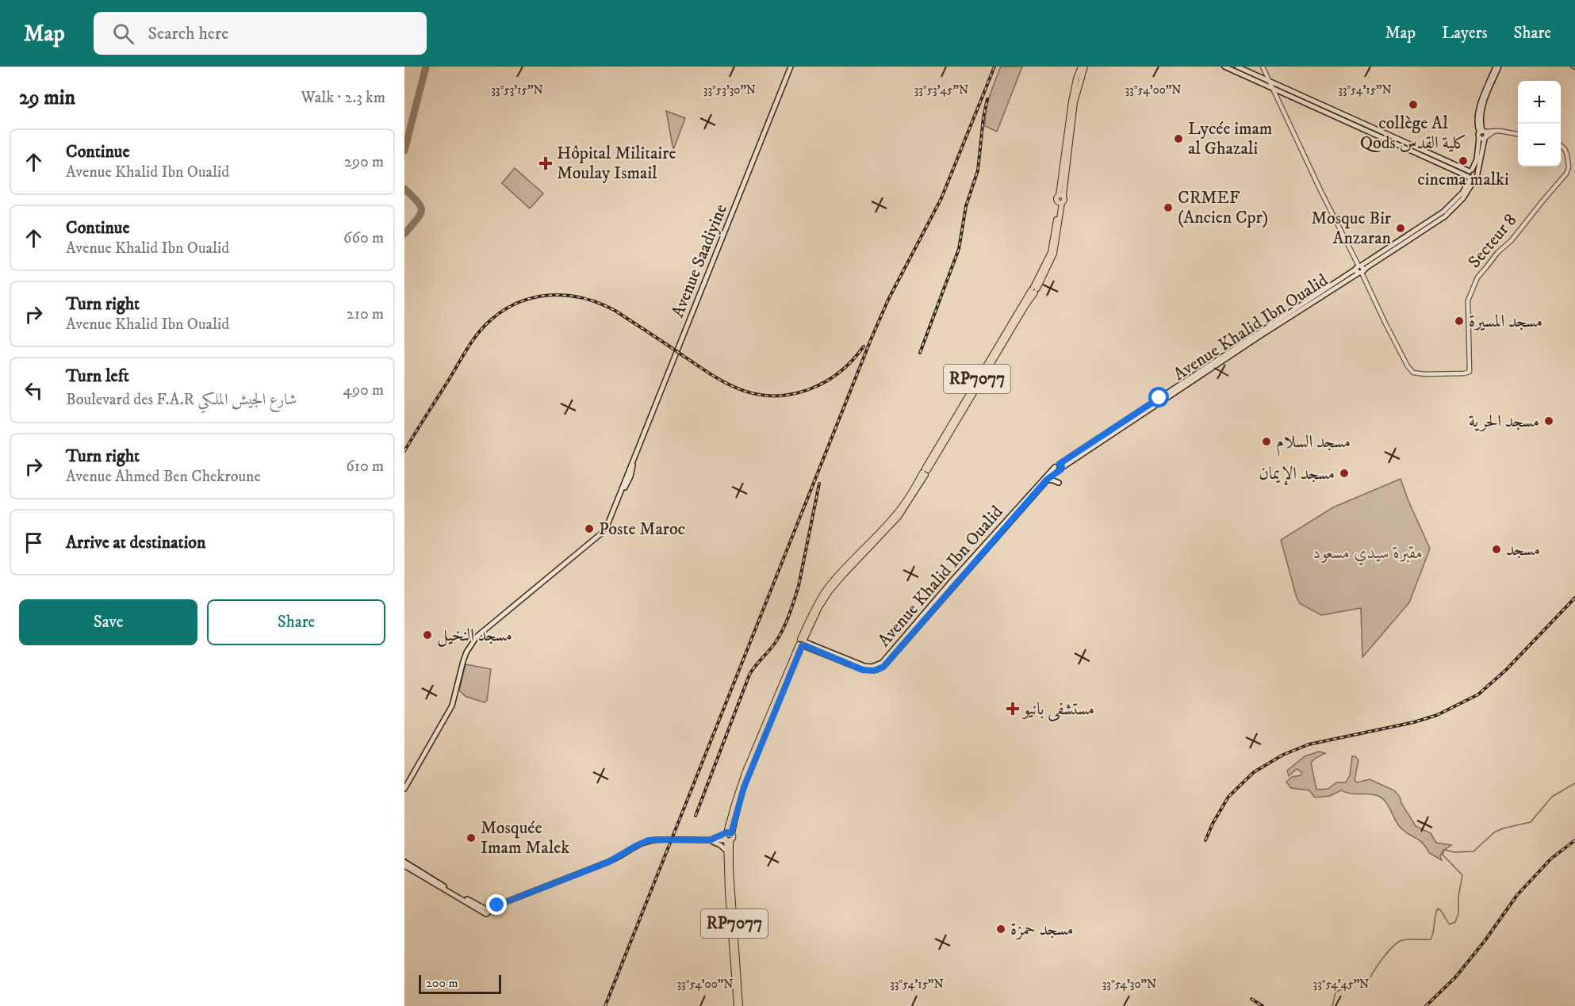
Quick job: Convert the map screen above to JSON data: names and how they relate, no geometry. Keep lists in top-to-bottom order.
{
  "streets": {
    "main road": ["Avenue Saadiyine", "Avenue Khalid Ibn Oualid", "RP7077"],
    "street": ["Secteur 8"]
  },
  "crossings": [
    ["Secteur 8", "Avenue Khalid Ibn Oualid"],
    ["Avenue Khalid Ibn Oualid", "RP7077"]
  ],
  "parks": ["مقبرة سيدي مسعود"],
  "places": {
    "other": [
      "collège Al Qods كلية القدس",
      "Lycée imam al Ghazali",
      "cinema malki",
      "CRMEF (Ancien Cpr)",
      "Mosque Bir Anzaran",
      "مسجد المسيرة",
      "مسجد الحرية",
      "مسجد السلام",
      "مسجد الإيمان",
      "Poste Maroc",
      "مسجد",
      "مسجد النخيل",
      "Mosquée Imam Malek",
      "مسجد حمزة"
    ],
    "health": ["Hôpital Militaire Moulay Ismail", "مستشفى بانيو"]
  },
  "scale_bar": "200 m",
  "page": {
    "header": "Map",
    "search": "Search here",
    "nav": ["Map", "Layers", "Share"],
    "heading": ["29 min", "Walk · 2.3 km"],
    "map_buttons": ["+", "−"],
    "list": [
      ["Continue", "Avenue Khalid Ibn Oualid", "290 m"],
      ["Continue", "Avenue Khalid Ibn Oualid", "660 m"],
      ["Turn right", "Avenue Khalid Ibn Oualid", "210 m"],
      ["Turn left", "Boulevard des F.A.R شارع الجيش الملكي", "490 m"],
      ["Turn right", "Avenue Ahmed Ben Chekroune", "610 m"],
      "Arrive at destination"
    ],
    "buttons": ["Save", "Share"],
    "scale": "200 m"
  },
  "coordinates": [
    "33°53'15\"N",
    "33°53'30\"N",
    "33°53'45\"N",
    "33°54'00\"N",
    "33°54'15\"N",
    "33°54'30\"N",
    "33°54'45\"N"
  ]
}
